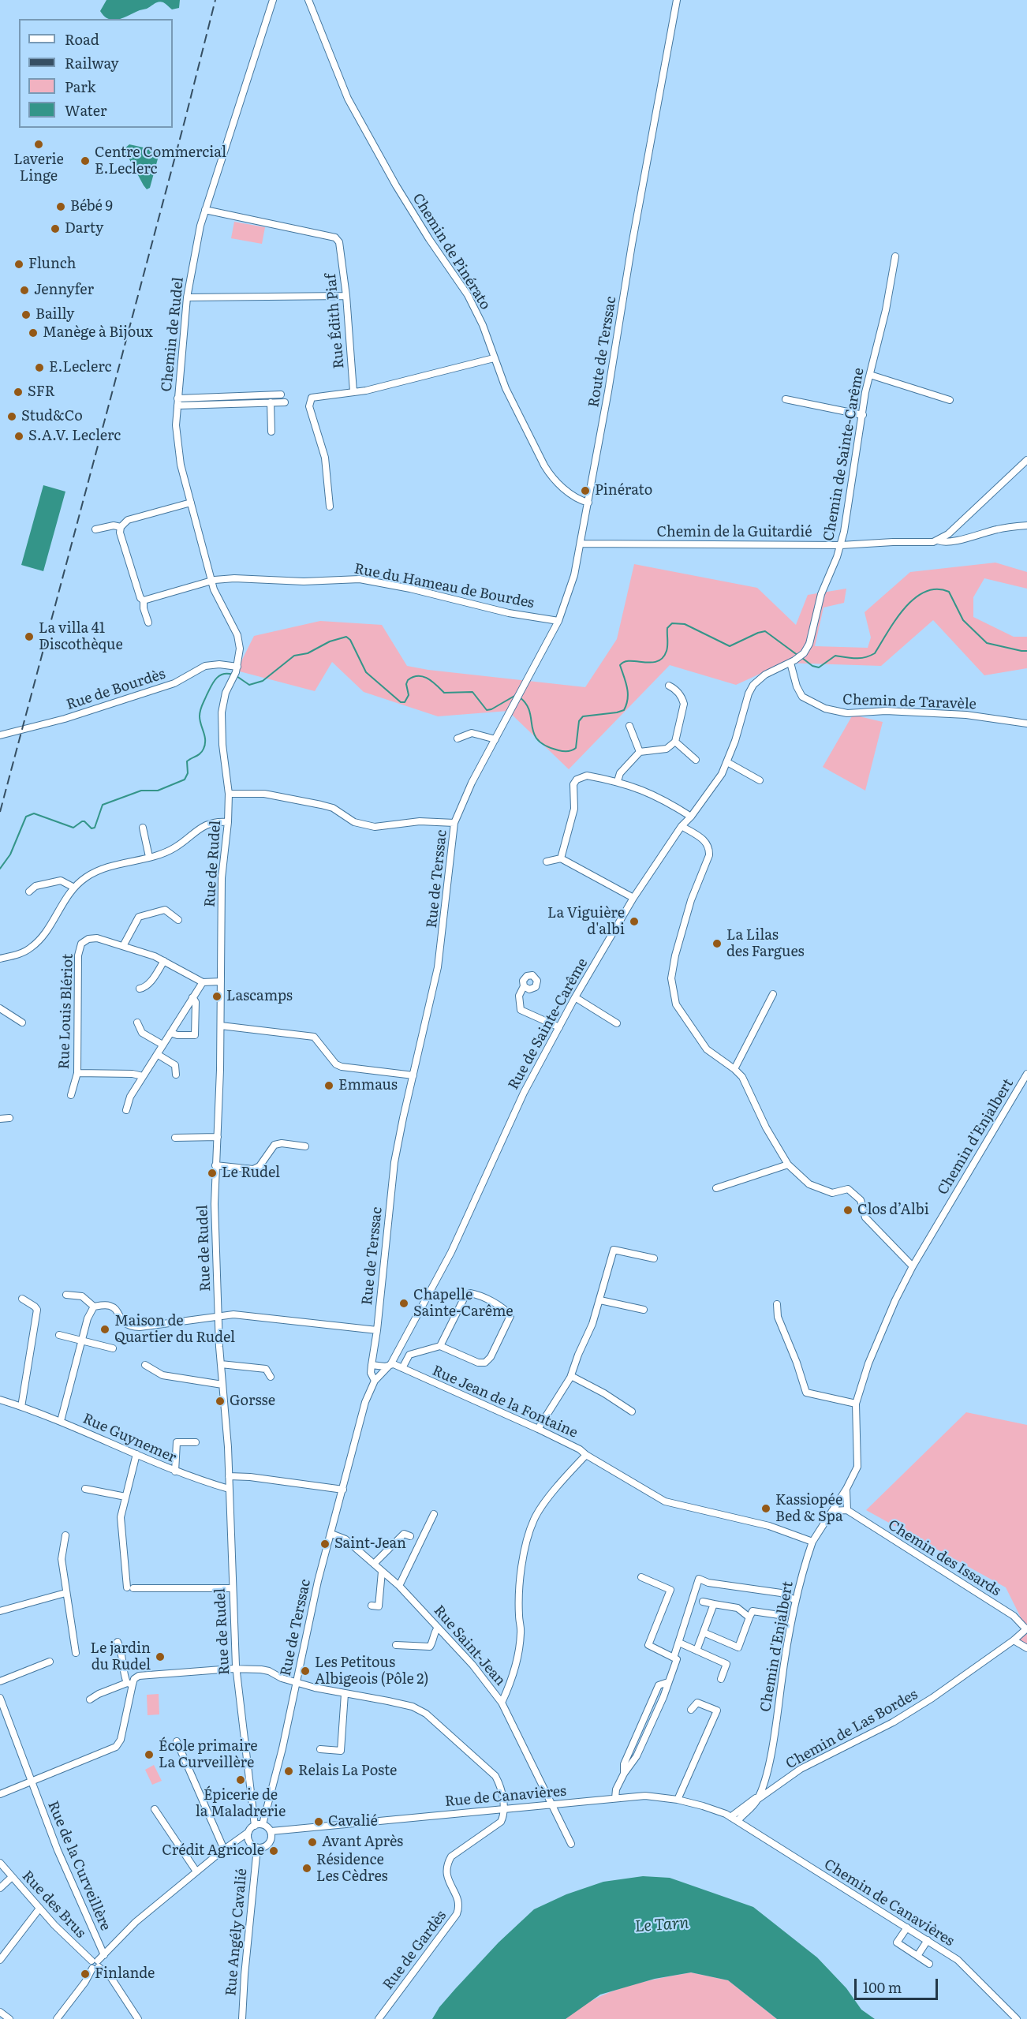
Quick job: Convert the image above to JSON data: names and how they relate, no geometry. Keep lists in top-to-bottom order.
{
  "streets": {
    "street": [
      "Chemin de Pinérato",
      "Rue Édith Piaf",
      "Chemin de Rudel",
      "Route de Terssac",
      "Chemin de Sainte-Carême",
      "Chemin de la Guitardié",
      "Rue du Hameau de Bourdes",
      "Rue de Bourdès",
      "Chemin de Taravèle",
      "Rue de Rudel",
      "Rue de Terssac",
      "Rue Louis Blériot",
      "Rue de Sainte-Carême",
      "Chemin d'Enjalbert",
      "Rue Jean de la Fontaine",
      "Rue Guynemer",
      "Chemin des Issards",
      "Rue Saint-Jean",
      "Chemin de Las Bordes",
      "Rue de Canavières",
      "Rue de la Curveillère",
      "Chemin de Canavières",
      "Rue des Brus",
      "Rue Angély Cavalié",
      "Rue de Gardès"
    ]
  },
  "crossings": [
    ["Chemin de Pinérato", "Route de Terssac"],
    ["Rue Édith Piaf", "Chemin de Rudel"],
    ["Chemin de Rudel", "Rue du Hameau de Bourdes"],
    ["Chemin de Rudel", "Rue de Bourdès"],
    ["Chemin de Rudel", "Rue de Rudel"],
    ["Route de Terssac", "Chemin de la Guitardié"],
    ["Route de Terssac", "Rue du Hameau de Bourdes"],
    ["Route de Terssac", "Rue de Terssac"],
    ["Chemin de Sainte-Carême", "Chemin de la Guitardié"],
    ["Chemin de Sainte-Carême", "Rue de Sainte-Carême"],
    ["Rue de Bourdès", "Rue de Rudel"],
    ["Chemin de Taravèle", "Rue de Sainte-Carême"],
    ["Rue de Rudel", "Rue de Terssac"],
    ["Rue de Rudel", "Rue Guynemer"],
    ["Rue de Rudel", "Rue de Canavières"],
    ["Rue de Rudel", "Rue Angély Cavalié"],
    ["Rue de Terssac", "Rue Jean de la Fontaine"],
    ["Rue de Terssac", "Rue Saint-Jean"],
    ["Rue de Terssac", "Rue de Canavières"],
    ["Rue de Terssac", "Rue Angély Cavalié"],
    ["Rue de Sainte-Carême", "Rue Jean de la Fontaine"],
    ["Chemin d'Enjalbert", "Chemin de Las Bordes"],
    ["Chemin d'Enjalbert", "Rue de Canavières"],
    ["Chemin d'Enjalbert", "Chemin de Canavières"],
    ["Rue Jean de la Fontaine", "Rue Saint-Jean"],
    ["Chemin des Issards", "Chemin de Las Bordes"],
    ["Rue Saint-Jean", "Rue de Canavières"],
    ["Rue de Canavières", "Chemin de Canavières"],
    ["Rue de Canavières", "Rue Angély Cavalié"],
    ["Rue de Canavières", "Rue de Gardès"]
  ],
  "water": ["Le Tarn"],
  "places": [
    "Laverie Linge",
    "Centre Commercial E.Leclerc",
    "Bébé 9",
    "Darty",
    "Flunch",
    "Jennyfer",
    "Bailly",
    "Manège à Bijoux",
    "E.Leclerc",
    "SFR",
    "Stud&Co",
    "S.A.V. Leclerc",
    "Pinérato",
    "La villa 41 Discothèque",
    "La Viguière d'albi",
    "La Lilas des Fargues",
    "Lascamps",
    "Emmaus",
    "Le Rudel",
    "Clos d’Albi",
    "Chapelle Sainte-Carême",
    "Maison de Quartier du Rudel",
    "Gorsse",
    "Kassiopée Bed & Spa",
    "Saint-Jean",
    "Le jardin du Rudel",
    "Les Petitous Albigeois (Pôle 2)",
    "École primaire La Curveillère",
    "Relais La Poste",
    "Épicerie de la Maladrerie",
    "Cavalié",
    "Avant Après",
    "Crédit Agricole",
    "Résidence Les Cèdres",
    "Finlande"
  ],
  "legend": [
    "Road",
    "Railway",
    "Park",
    "Water"
  ],
  "scale_bar": "100 m"
}
